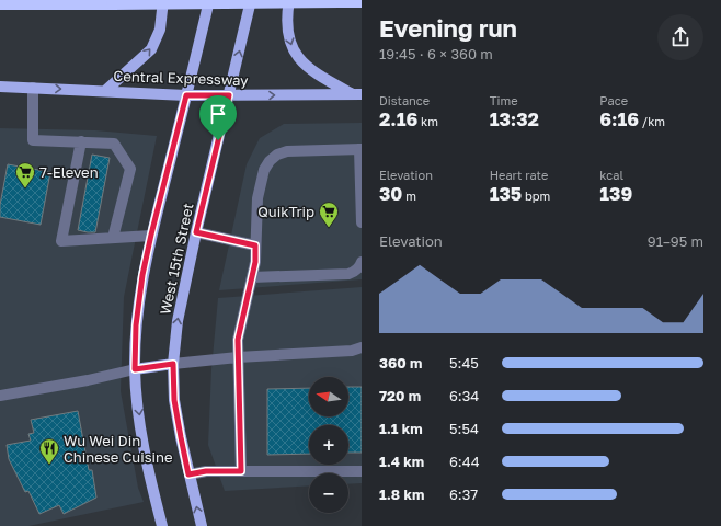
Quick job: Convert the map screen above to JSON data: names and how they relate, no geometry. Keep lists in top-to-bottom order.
{
  "streets": {
    "main road": ["Central Expressway", "West 15th Street"]
  },
  "crossings": [
    ["Central Expressway", "West 15th Street"]
  ],
  "one_way": ["Central Expressway"],
  "places": {
    "supermarket": ["7-Eleven", "QuikTrip"],
    "restaurant": ["Wu Wei Din Chinese Cuisine"]
  },
  "north": "left",
  "page": {
    "heading": ["Evening run", "19:45 · 6 × 360 m"],
    "stats": [
      ["Distance", "2.16 km"],
      ["Time", "13:32"],
      ["Pace", "6:16 /km"],
      ["Elevation", "30 m"],
      ["Heart rate", "135 bpm"],
      ["kcal", "139"]
    ],
    "chart": ["Elevation", "91–95 m"],
    "list": [
      {
        "name": "360 m",
        "note": "5:45"
      },
      {
        "name": "720 m",
        "note": "6:34"
      },
      {
        "name": "1.1 km",
        "note": "5:54"
      },
      {
        "name": "1.4 km",
        "note": "6:44"
      },
      {
        "name": "1.8 km",
        "note": "6:37"
      }
    ],
    "map_buttons": ["+", "−"]
  }
}
